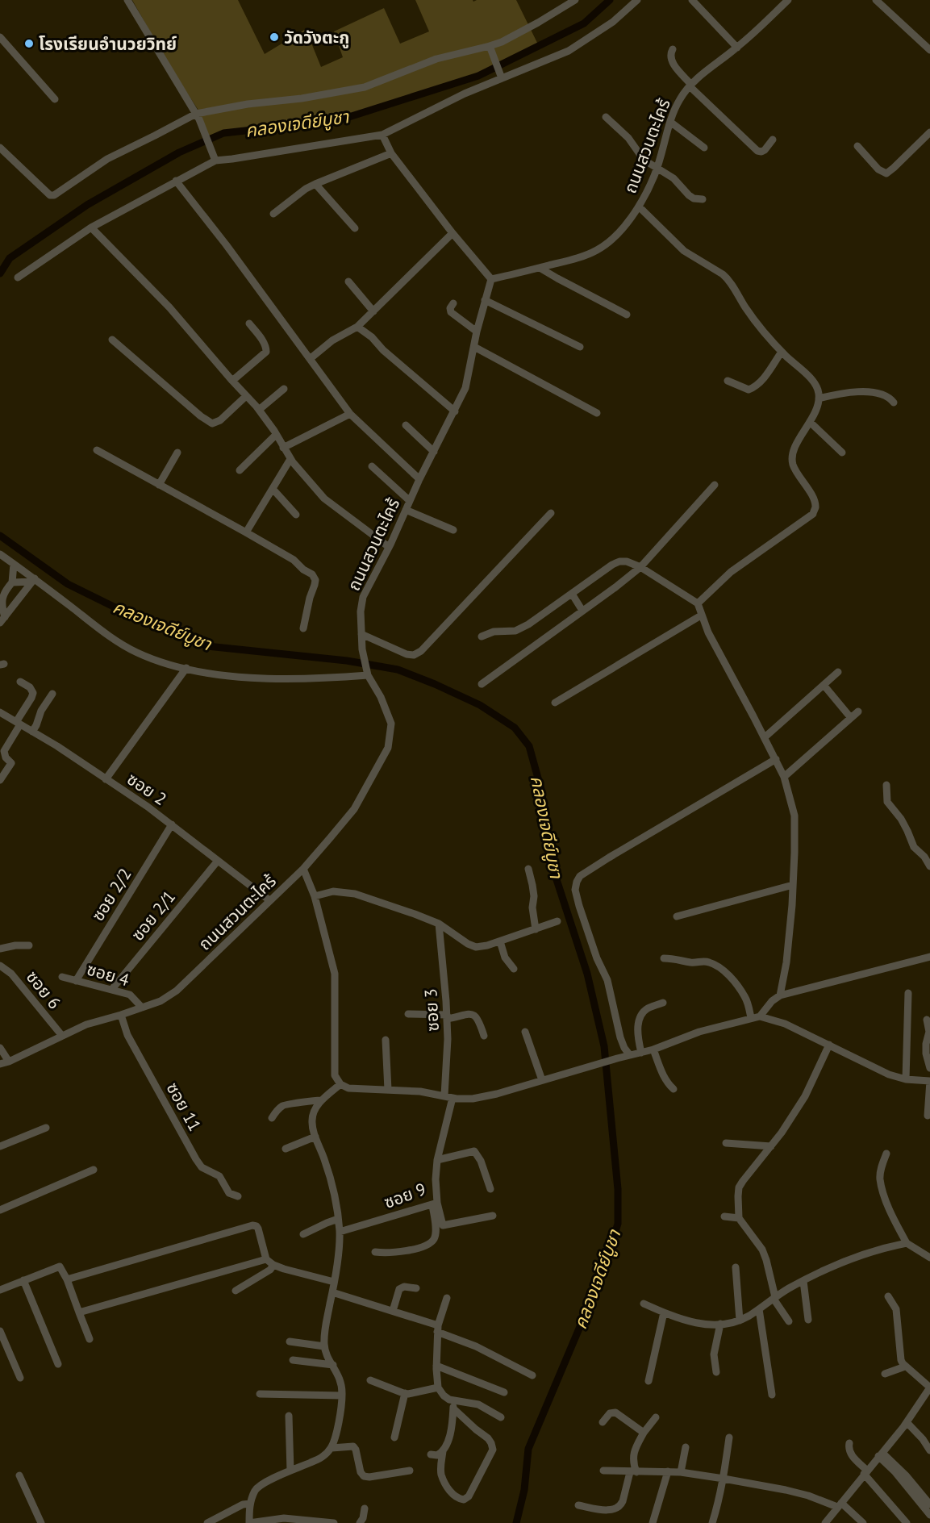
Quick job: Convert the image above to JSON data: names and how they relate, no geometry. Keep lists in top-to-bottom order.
{
  "streets": {
    "street": [
      "ถนนสวนตะไคร้",
      "ซอย 2",
      "ซอย 2/2",
      "ซอย 2/1",
      "ซอย 4",
      "ซอย 6",
      "ซอย 3",
      "ซอย 11",
      "ซอย 9"
    ]
  },
  "crossings": [
    ["ถนนสวนตะไคร้", "ซอย 2"],
    ["ถนนสวนตะไคร้", "ซอย 4"],
    ["ถนนสวนตะไคร้", "ซอย 6"],
    ["ถนนสวนตะไคร้", "ซอย 11"],
    ["ซอย 2", "ซอย 2/2"],
    ["ซอย 2", "ซอย 2/1"],
    ["ซอย 2/2", "ซอย 4"],
    ["ซอย 2/1", "ซอย 4"]
  ],
  "water": ["คลองเจดีย์บูชา"],
  "places": ["วัดวังตะกู", "โรงเรียนอำนวยวิทย์"]
}
